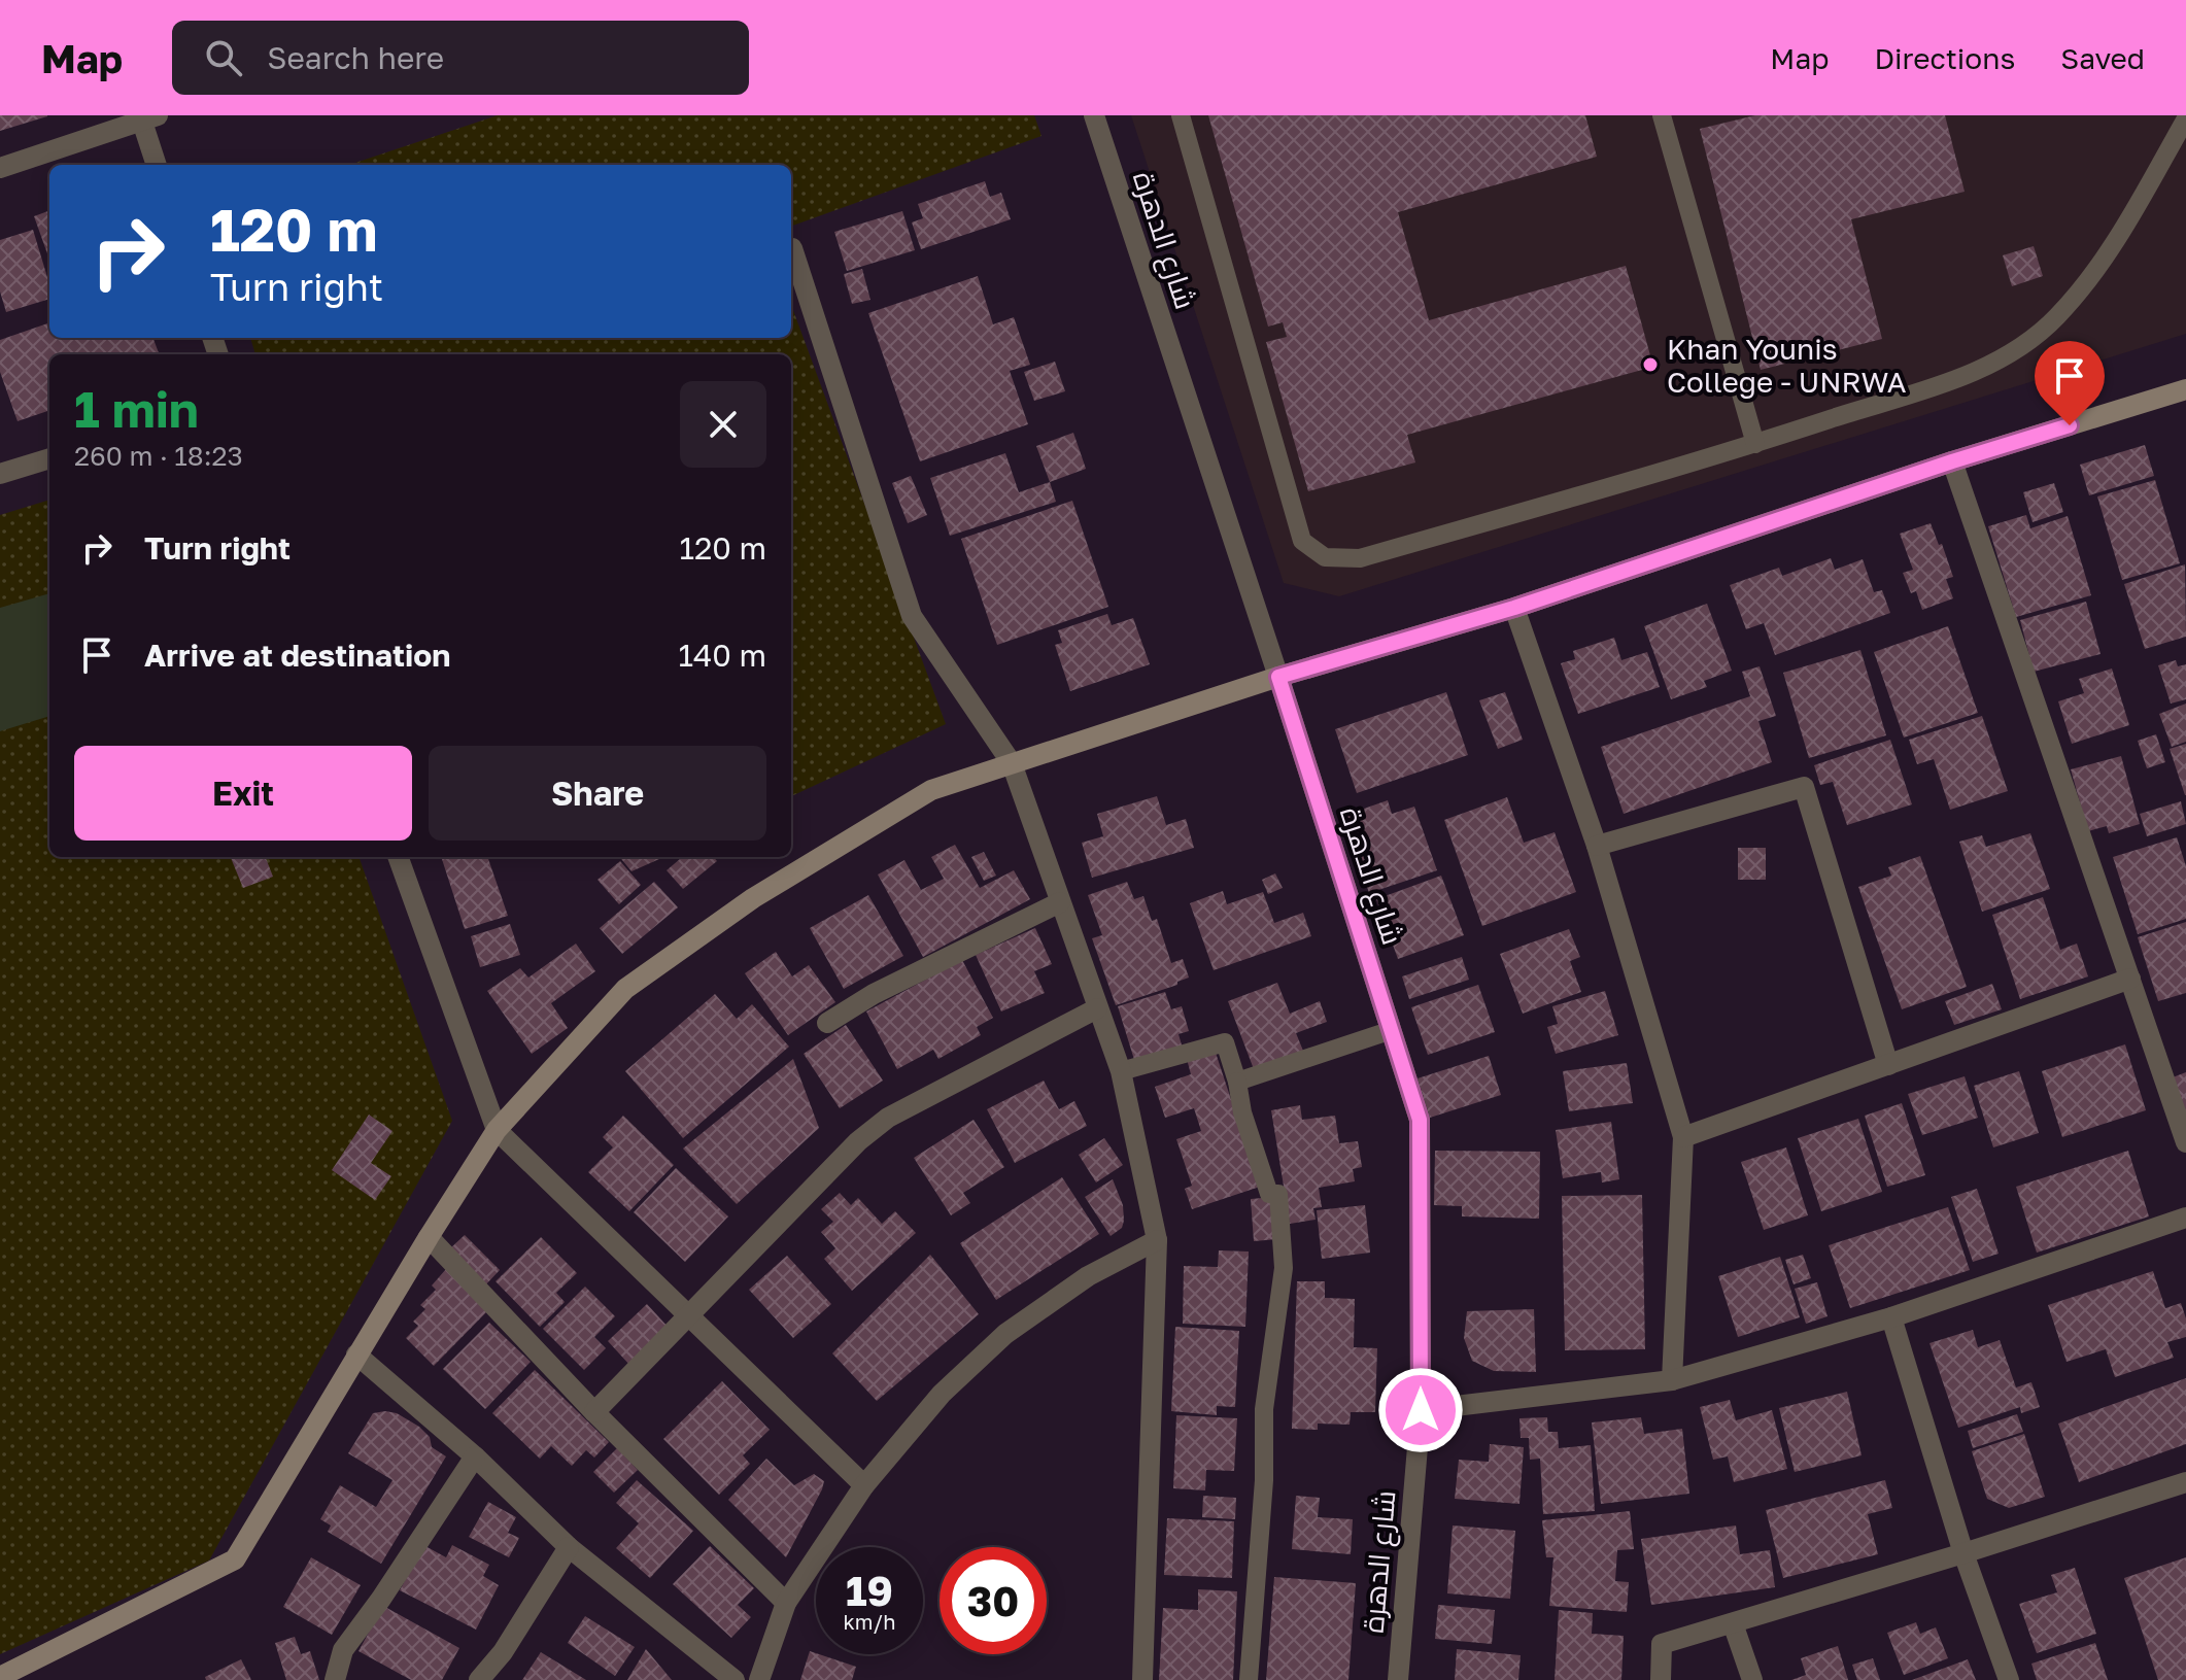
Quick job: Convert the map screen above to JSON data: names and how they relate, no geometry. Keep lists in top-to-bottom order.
{
  "streets": {
    "street": ["شارع الدهرة"]
  },
  "places": ["Khan Younis College - UNRWA"],
  "page": {
    "header": "Map",
    "search": "Search here",
    "nav": ["Map", "Directions", "Saved"],
    "turn": ["120 m", "Turn right"],
    "heading": ["1 min", "260 m · 18:23"],
    "list": [
      {
        "name": "Turn right",
        "value": "120 m"
      },
      {
        "name": "Arrive at destination",
        "value": "140 m"
      }
    ],
    "buttons": ["Exit", "Share"],
    "speed": "19 km/h",
    "limit": "30"
  }
}
